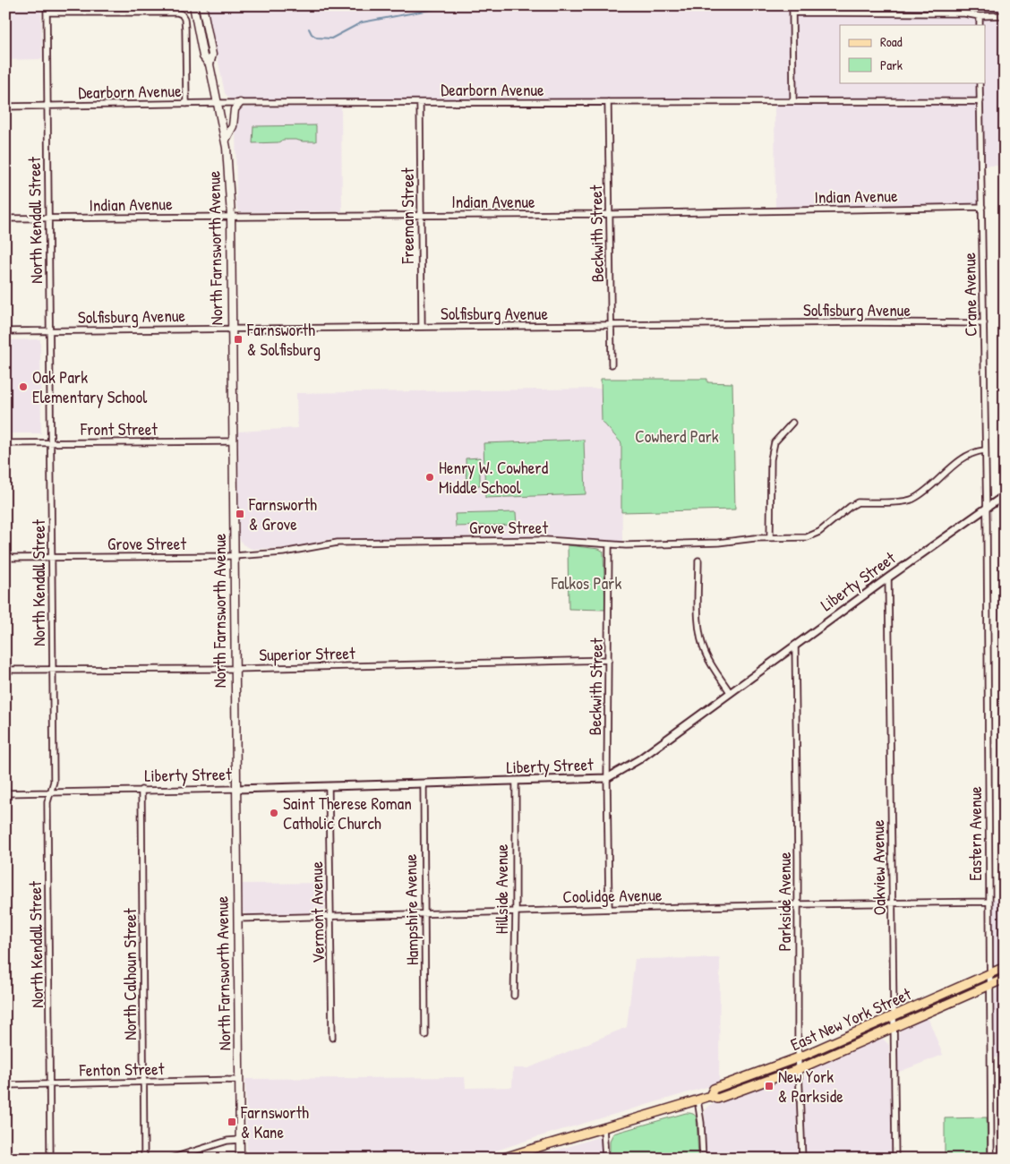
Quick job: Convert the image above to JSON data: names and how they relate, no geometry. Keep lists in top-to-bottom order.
{
  "streets": {
    "main road": ["North Farnsworth Avenue", "East New York Street"],
    "street": [
      "Dearborn Avenue",
      "Indian Avenue",
      "Freeman Street",
      "North Kendall Street",
      "Beckwith Street",
      "Crane Avenue",
      "Solfisburg Avenue",
      "Front Street",
      "Grove Street",
      "Liberty Street",
      "Superior Street",
      "Eastern Avenue",
      "Oakview Avenue",
      "Hillside Avenue",
      "Coolidge Avenue",
      "Parkside Avenue",
      "Hampshire Avenue",
      "Vermont Avenue",
      "North Calhoun Street",
      "Fenton Street"
    ]
  },
  "crossings": [
    ["Dearborn Avenue", "Freeman Street"],
    ["Dearborn Avenue", "North Kendall Street"],
    ["Dearborn Avenue", "Beckwith Street"],
    ["Dearborn Avenue", "North Farnsworth Avenue"],
    ["Dearborn Avenue", "Crane Avenue"],
    ["Indian Avenue", "Freeman Street"],
    ["Indian Avenue", "North Kendall Street"],
    ["Indian Avenue", "Beckwith Street"],
    ["Indian Avenue", "North Farnsworth Avenue"],
    ["Indian Avenue", "Crane Avenue"],
    ["Freeman Street", "Solfisburg Avenue"],
    ["North Kendall Street", "Solfisburg Avenue"],
    ["North Kendall Street", "Front Street"],
    ["North Kendall Street", "Grove Street"],
    ["North Kendall Street", "Liberty Street"],
    ["North Kendall Street", "Superior Street"],
    ["North Kendall Street", "Fenton Street"],
    ["Beckwith Street", "Solfisburg Avenue"],
    ["Beckwith Street", "Grove Street"],
    ["Beckwith Street", "Liberty Street"],
    ["Beckwith Street", "Superior Street"],
    ["Beckwith Street", "Coolidge Avenue"],
    ["North Farnsworth Avenue", "Solfisburg Avenue"],
    ["North Farnsworth Avenue", "Front Street"],
    ["North Farnsworth Avenue", "Grove Street"],
    ["North Farnsworth Avenue", "Liberty Street"],
    ["North Farnsworth Avenue", "Superior Street"],
    ["North Farnsworth Avenue", "Coolidge Avenue"],
    ["North Farnsworth Avenue", "Fenton Street"],
    ["Crane Avenue", "Solfisburg Avenue"],
    ["Crane Avenue", "Grove Street"],
    ["Crane Avenue", "Liberty Street"],
    ["Crane Avenue", "Eastern Avenue"],
    ["Liberty Street", "Eastern Avenue"],
    ["Liberty Street", "Oakview Avenue"],
    ["Liberty Street", "Hillside Avenue"],
    ["Liberty Street", "Parkside Avenue"],
    ["Liberty Street", "Hampshire Avenue"],
    ["Liberty Street", "Vermont Avenue"],
    ["Liberty Street", "North Calhoun Street"],
    ["Eastern Avenue", "Coolidge Avenue"],
    ["Eastern Avenue", "East New York Street"],
    ["Oakview Avenue", "Coolidge Avenue"],
    ["Oakview Avenue", "East New York Street"],
    ["Hillside Avenue", "Coolidge Avenue"],
    ["Coolidge Avenue", "Parkside Avenue"],
    ["Coolidge Avenue", "Hampshire Avenue"],
    ["Coolidge Avenue", "Vermont Avenue"],
    ["Parkside Avenue", "East New York Street"],
    ["North Calhoun Street", "Fenton Street"]
  ],
  "parks": ["Cowherd Park", "Falkos Park"],
  "places": {
    "transit": [
      "Farnsworth & Solfisburg",
      "Farnsworth & Grove",
      "New York & Parkside",
      "Farnsworth & Kane"
    ],
    "other": ["Oak Park Elementary School", "Henry W. Cowherd Middle School", "Saint Therese Roman Catholic Church"]
  },
  "legend": ["Road", "Park"]
}
